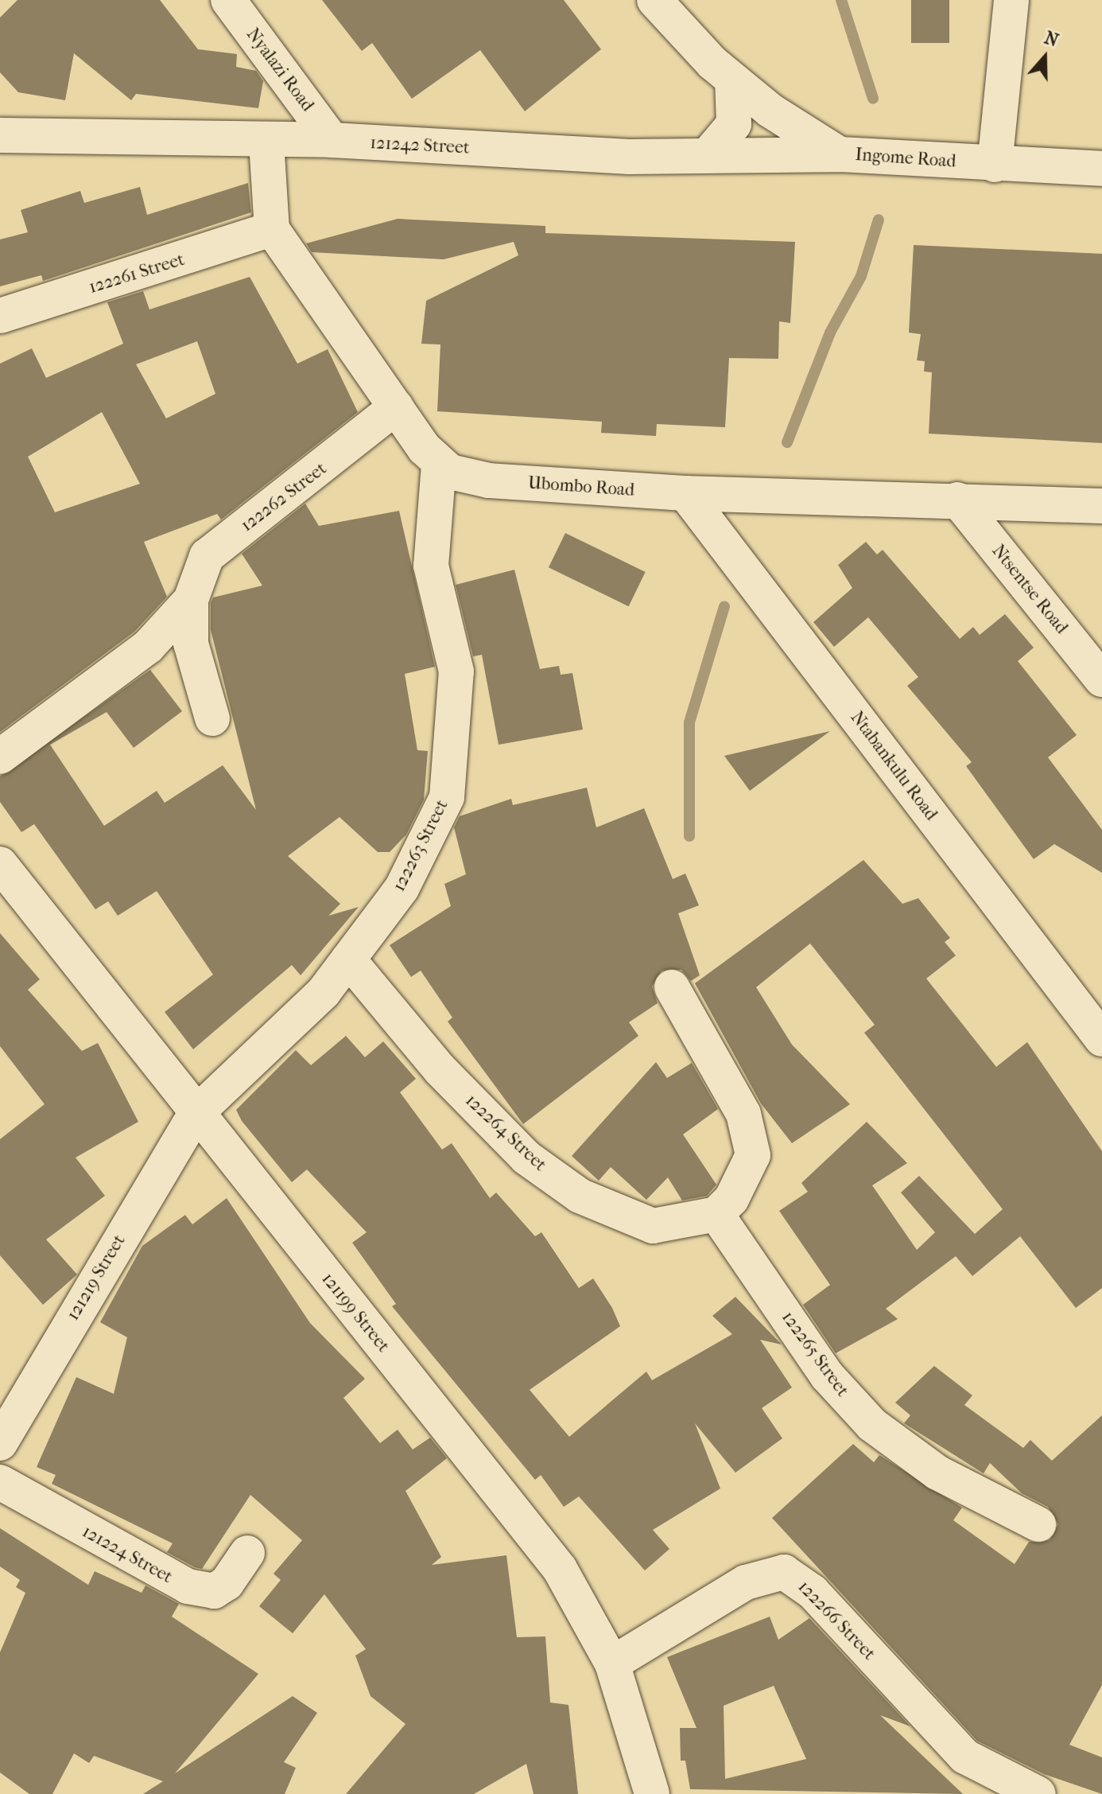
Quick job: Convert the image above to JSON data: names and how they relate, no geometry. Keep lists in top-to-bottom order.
{
  "streets": {
    "street": [
      "Nyalazi Road",
      "121242 Street",
      "Ingome Road",
      "122261 Street",
      "Ubombo Road",
      "122262 Street",
      "Ntsentse Road",
      "Ntabankulu Road",
      "122263 Street",
      "122264 Street",
      "121219 Street",
      "121199 Street",
      "122265 Street",
      "121224 Street",
      "122266 Street"
    ]
  },
  "crossings": [
    ["Nyalazi Road", "121242 Street"],
    ["121242 Street", "Ingome Road"],
    ["Ubombo Road", "Ntsentse Road"],
    ["Ubombo Road", "Ntabankulu Road"],
    ["Ubombo Road", "122263 Street"],
    ["122263 Street", "122264 Street"],
    ["122263 Street", "121219 Street"],
    ["122263 Street", "121199 Street"],
    ["122264 Street", "122265 Street"],
    ["121219 Street", "121199 Street"],
    ["121199 Street", "122266 Street"]
  ],
  "north": "top"
}
